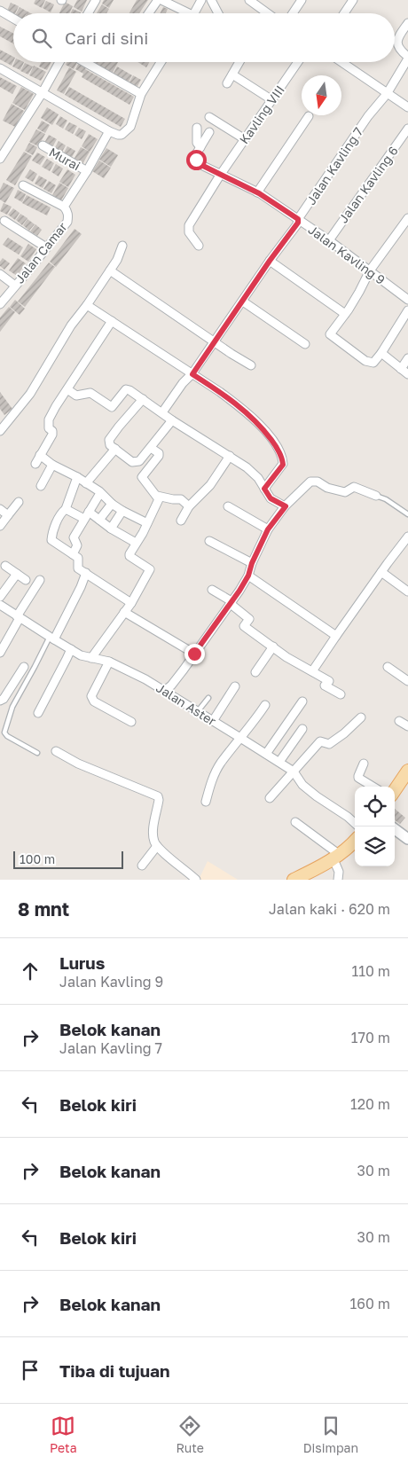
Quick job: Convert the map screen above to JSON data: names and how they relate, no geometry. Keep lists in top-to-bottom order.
{
  "streets": {
    "street": [
      "Kavling VIII",
      "Murai",
      "Jalan Kavling 7",
      "Jalan Kavling 6",
      "Jalan Camar",
      "Jalan Kavling 9",
      "Jalan Aster"
    ]
  },
  "crossings": [
    ["Kavling VIII", "Jalan Kavling 9"],
    ["Murai", "Jalan Camar"],
    ["Jalan Kavling 7", "Jalan Kavling 9"],
    ["Jalan Kavling 6", "Jalan Kavling 9"]
  ],
  "scale_bar": "100 m",
  "north": "bottom",
  "page": {
    "search": "Cari di sini",
    "scale": "100 m",
    "heading": ["8 mnt", "Jalan kaki · 620 m"],
    "list": [
      ["Lurus", "Jalan Kavling 9", "110 m"],
      ["Belok kanan", "Jalan Kavling 7", "170 m"],
      ["Belok kiri", "120 m"],
      ["Belok kanan", "30 m"],
      ["Belok kiri", "30 m"],
      ["Belok kanan", "160 m"],
      "Tiba di tujuan"
    ],
    "nav": ["Peta", "Rute", "Disimpan"]
  }
}
